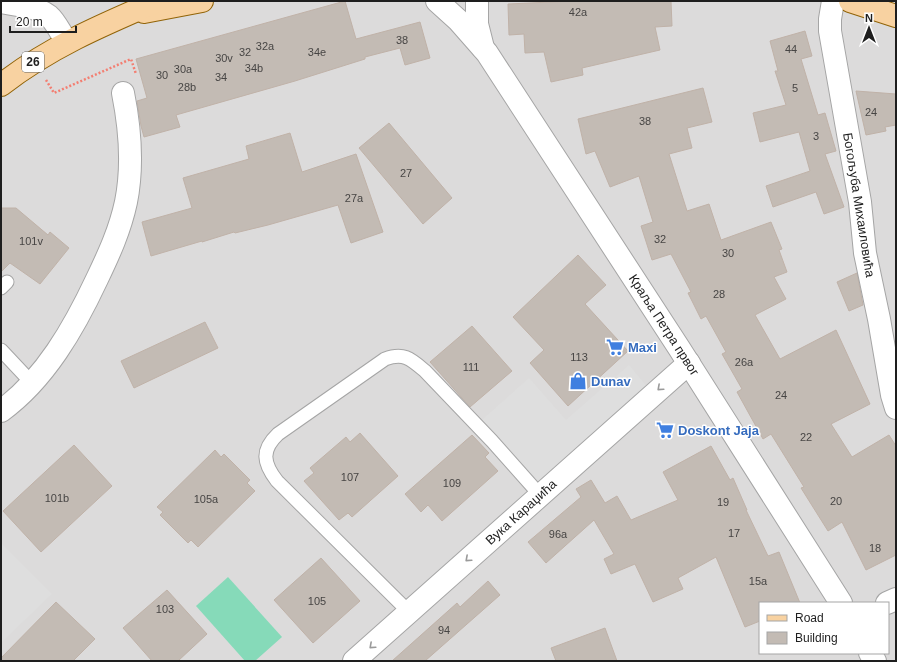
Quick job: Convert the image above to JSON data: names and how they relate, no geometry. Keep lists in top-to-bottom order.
{
  "streets": {
    "main road": ["26"],
    "street": ["Богољуба Михаиловића", "Краља Петра првог", "Вука Караџића"]
  },
  "crossings": [
    ["Краља Петра првог", "Вука Караџића"]
  ],
  "one_way": ["Вука Караџића"],
  "places": {
    "supermarket": ["Maxi", "Doskont Jaja"],
    "shop": ["Dunav"]
  },
  "house_numbers": [
    "42a",
    "38",
    "32a",
    "44",
    "32",
    "34e",
    "30v",
    "34b",
    "30a",
    "30",
    "34",
    "28b",
    "5",
    "24",
    "38",
    "3",
    "27",
    "27a",
    "32",
    "101v",
    "30",
    "28",
    "113",
    "26a",
    "111",
    "24",
    "22",
    "107",
    "109",
    "101b",
    "105a",
    "20",
    "19",
    "17",
    "96a",
    "18",
    "15a",
    "105",
    "103",
    "94"
  ],
  "legend": ["Road", "Building"],
  "scale_bar": "20 m",
  "north": "top"
}
